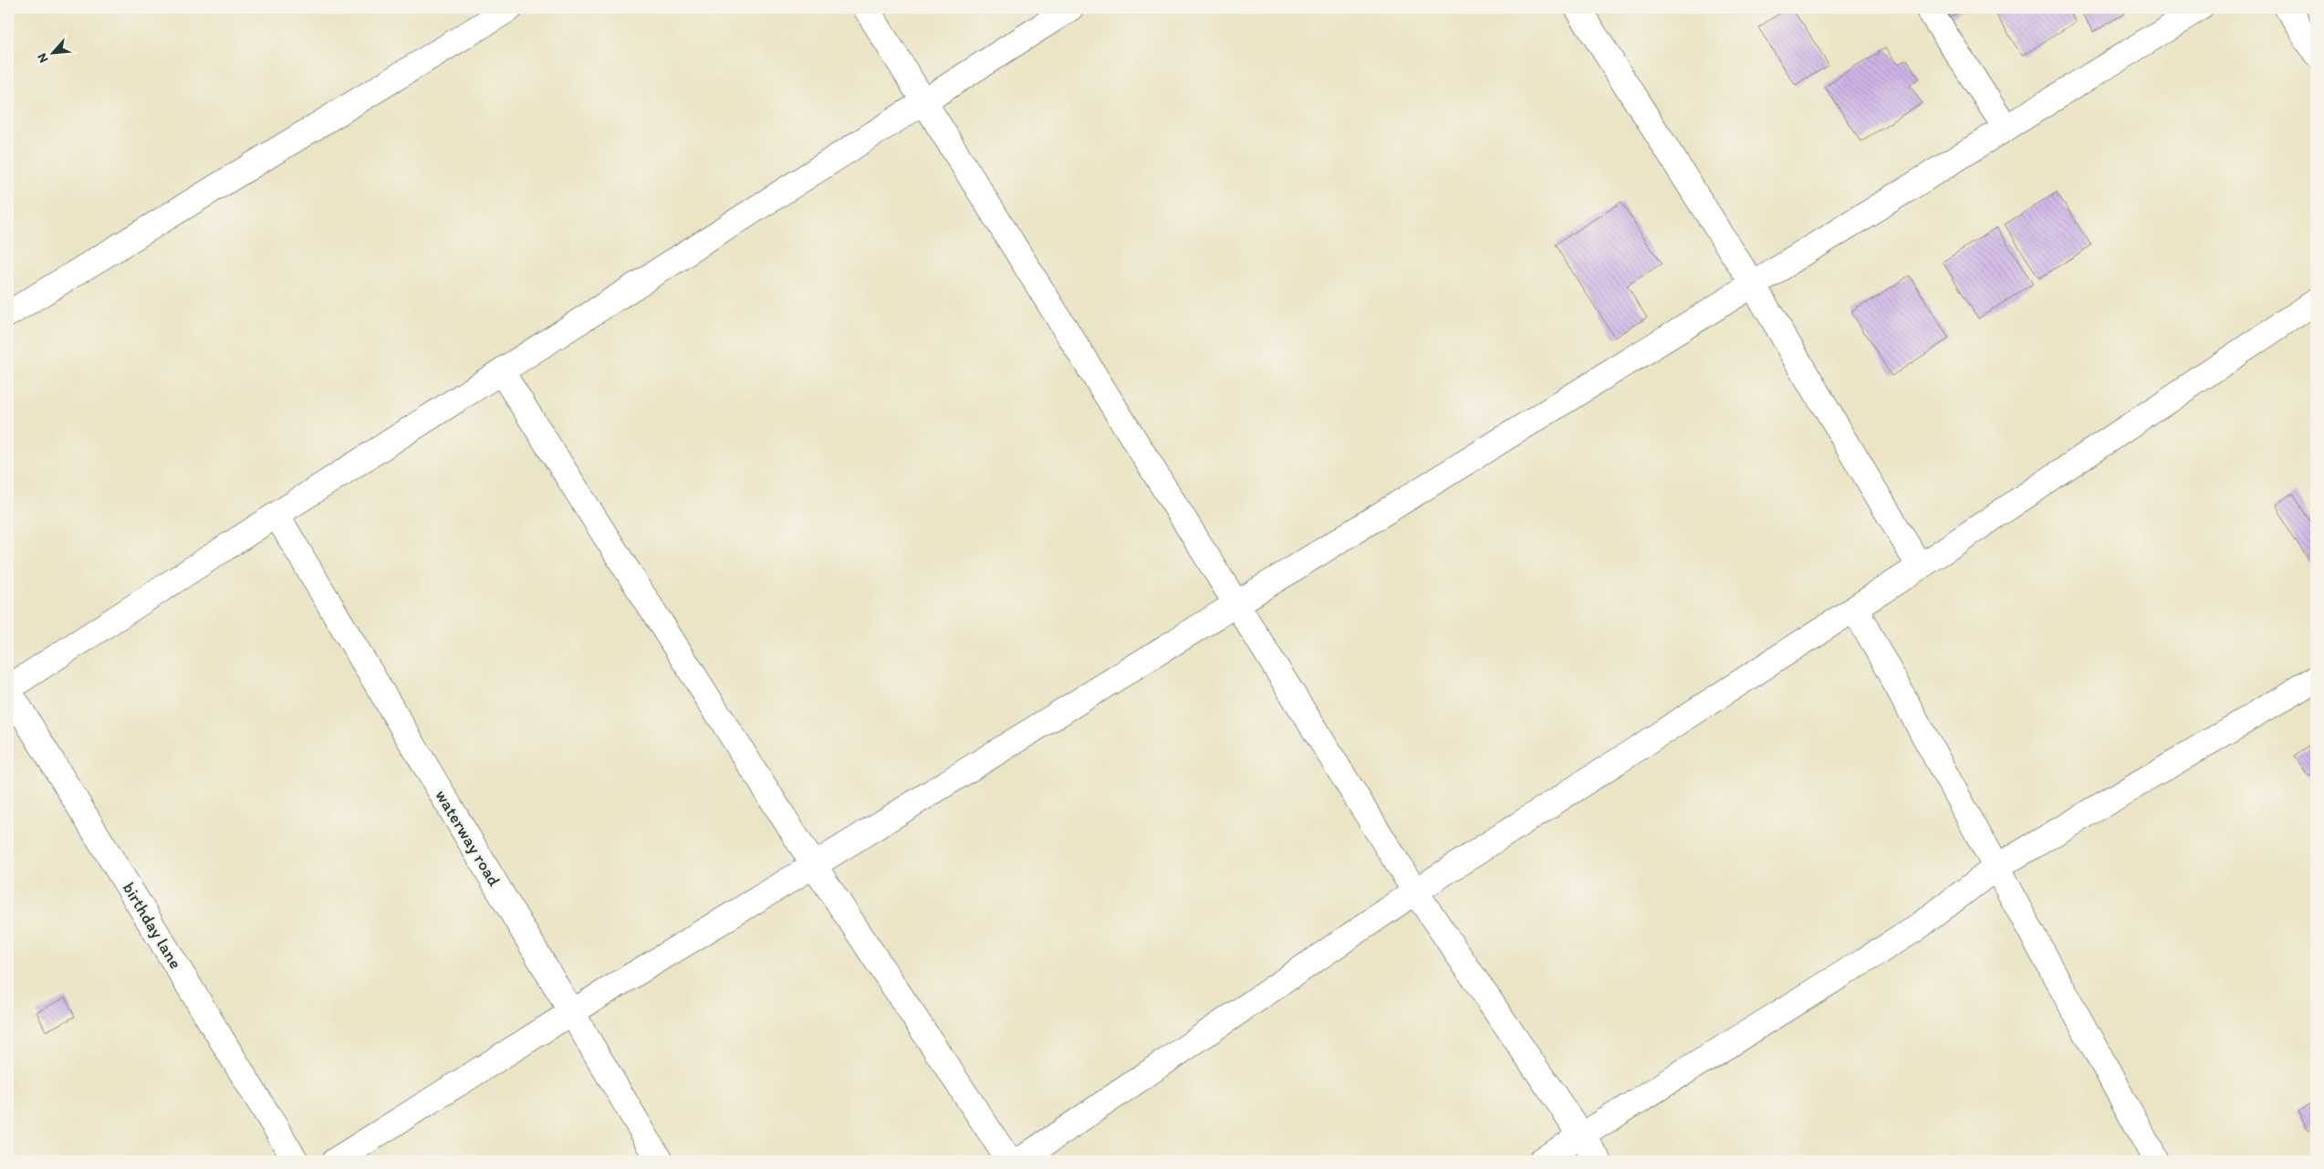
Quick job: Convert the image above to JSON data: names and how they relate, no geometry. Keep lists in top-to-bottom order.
{
  "streets": {
    "street": ["waterway road", "birthday lane"]
  },
  "north": "bottom left"
}
